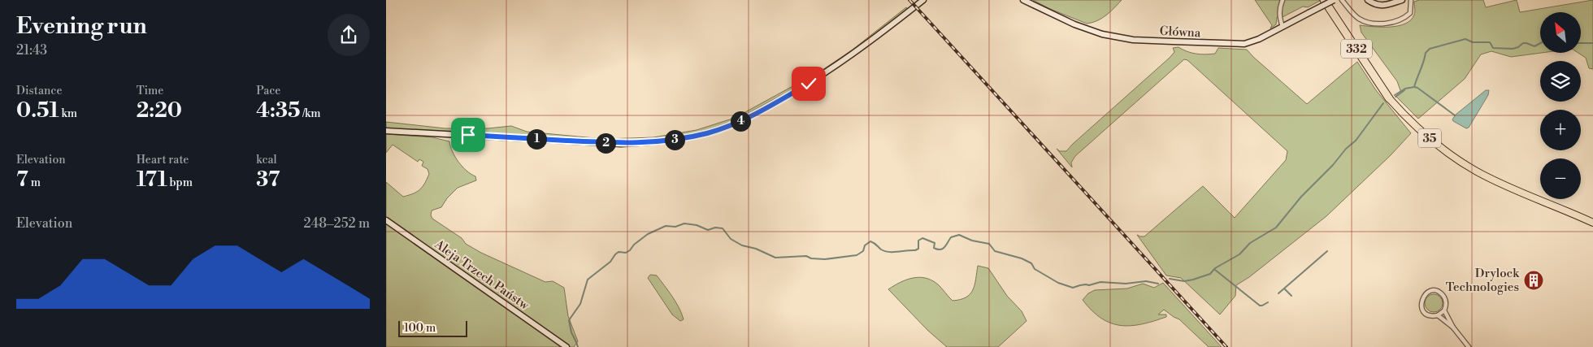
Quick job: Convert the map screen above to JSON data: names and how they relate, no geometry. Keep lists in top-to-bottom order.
{
  "streets": {
    "highway": ["332"],
    "main road": ["35"],
    "street": ["Główna", "Aleja Trzech Państw"]
  },
  "crossings": [
    ["332", "35"]
  ],
  "places": {
    "building": ["Drylock Technologies"]
  },
  "scale_bar": "100 m",
  "north": "top left",
  "page": {
    "heading": ["Evening run", "21:43"],
    "map_buttons": ["+", "−"],
    "stats": [
      ["Distance", "0.51 km"],
      ["Time", "2:20"],
      ["Pace", "4:35 /km"],
      ["Elevation", "7 m"],
      ["Heart rate", "171 bpm"],
      ["kcal", "37"]
    ],
    "pins": [
      "4",
      "1",
      "3",
      "2"
    ],
    "chart": ["Elevation", "248–252 m"],
    "scale": "100 m"
  }
}
